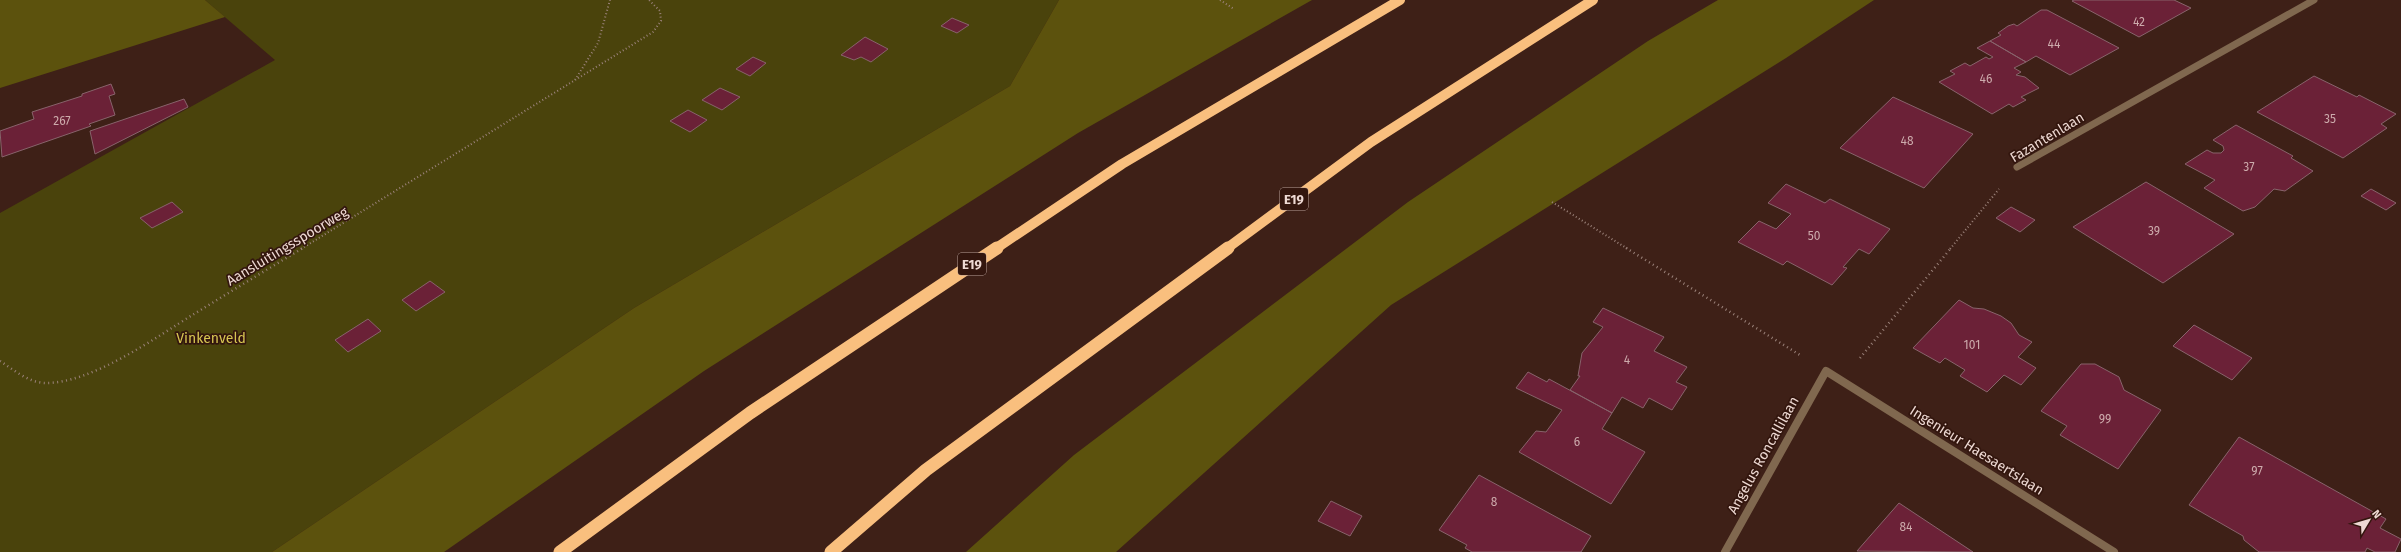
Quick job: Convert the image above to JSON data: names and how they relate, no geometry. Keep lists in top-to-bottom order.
{
  "streets": {
    "highway": ["E19"],
    "street": ["Fazantenlaan", "Ingenieur Haesaertslaan", "Angelus Roncallilaan"],
    "path": ["Aansluitingsspoorweg"]
  },
  "crossings": [
    ["Fazantenlaan", "Ingenieur Haesaertslaan"],
    ["Fazantenlaan", "Angelus Roncallilaan"],
    ["Ingenieur Haesaertslaan", "Angelus Roncallilaan"]
  ],
  "parks": ["Vinkenveld"],
  "house_numbers": [
    "42",
    "44",
    "46",
    "35",
    "267",
    "48",
    "37",
    "39",
    "50",
    "101",
    "4",
    "99",
    "6",
    "97",
    "8",
    "84"
  ],
  "north": "top right"
}
